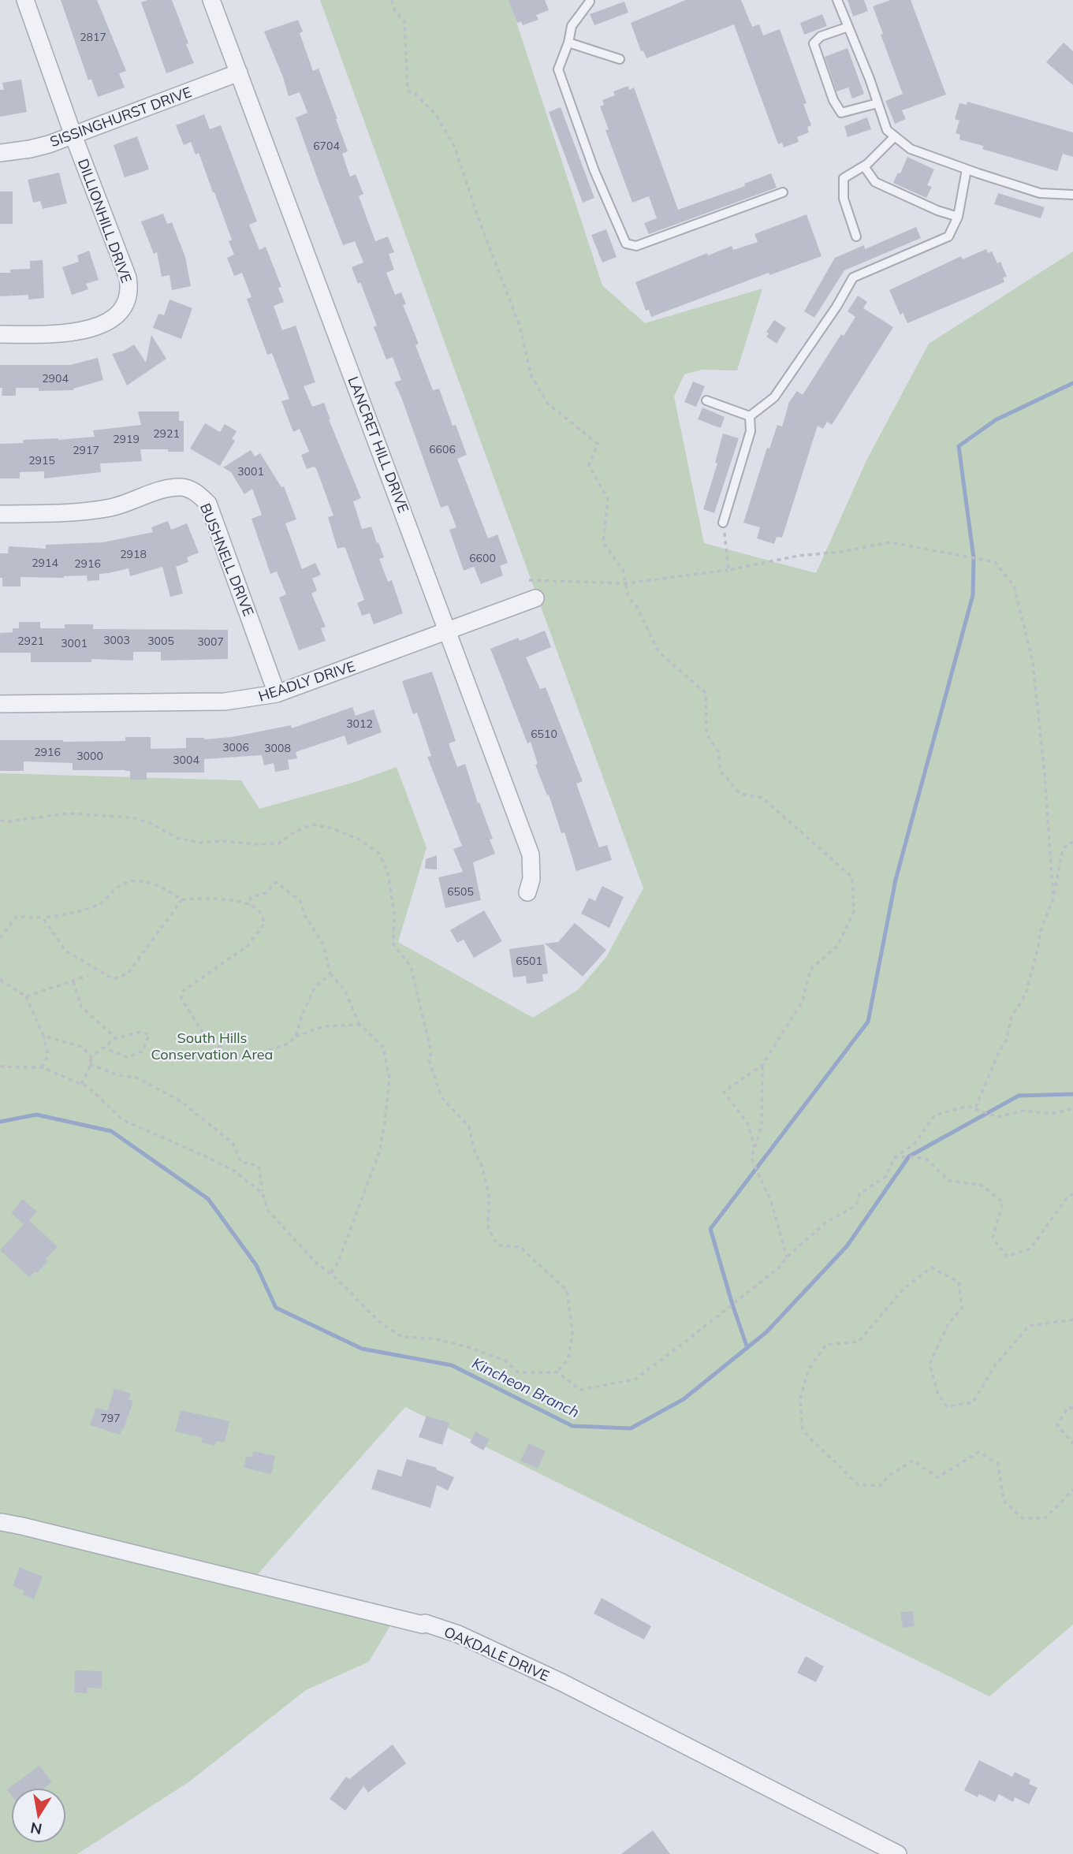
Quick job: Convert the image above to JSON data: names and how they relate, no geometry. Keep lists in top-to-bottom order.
{
  "streets": {
    "street": [
      "SISSINGHURST DRIVE",
      "DILLIONHILL DRIVE",
      "LANCRET HILL DRIVE",
      "BUSHNELL DRIVE",
      "HEADLY DRIVE",
      "OAKDALE DRIVE"
    ]
  },
  "crossings": [
    ["SISSINGHURST DRIVE", "DILLIONHILL DRIVE"],
    ["SISSINGHURST DRIVE", "LANCRET HILL DRIVE"],
    ["LANCRET HILL DRIVE", "HEADLY DRIVE"],
    ["BUSHNELL DRIVE", "HEADLY DRIVE"]
  ],
  "water": ["Kincheon Branch"],
  "parks": ["South Hills Conservation Area"],
  "house_numbers": [
    "2817",
    "6704",
    "2904",
    "2921",
    "2919",
    "6606",
    "2917",
    "2915",
    "3001",
    "2918",
    "6600",
    "2914",
    "2916",
    "3003",
    "2921",
    "3005",
    "3007",
    "3001",
    "3012",
    "6510",
    "3006",
    "3008",
    "2916",
    "3000",
    "3004",
    "6505",
    "6501",
    "797"
  ],
  "north": "bottom"
}
